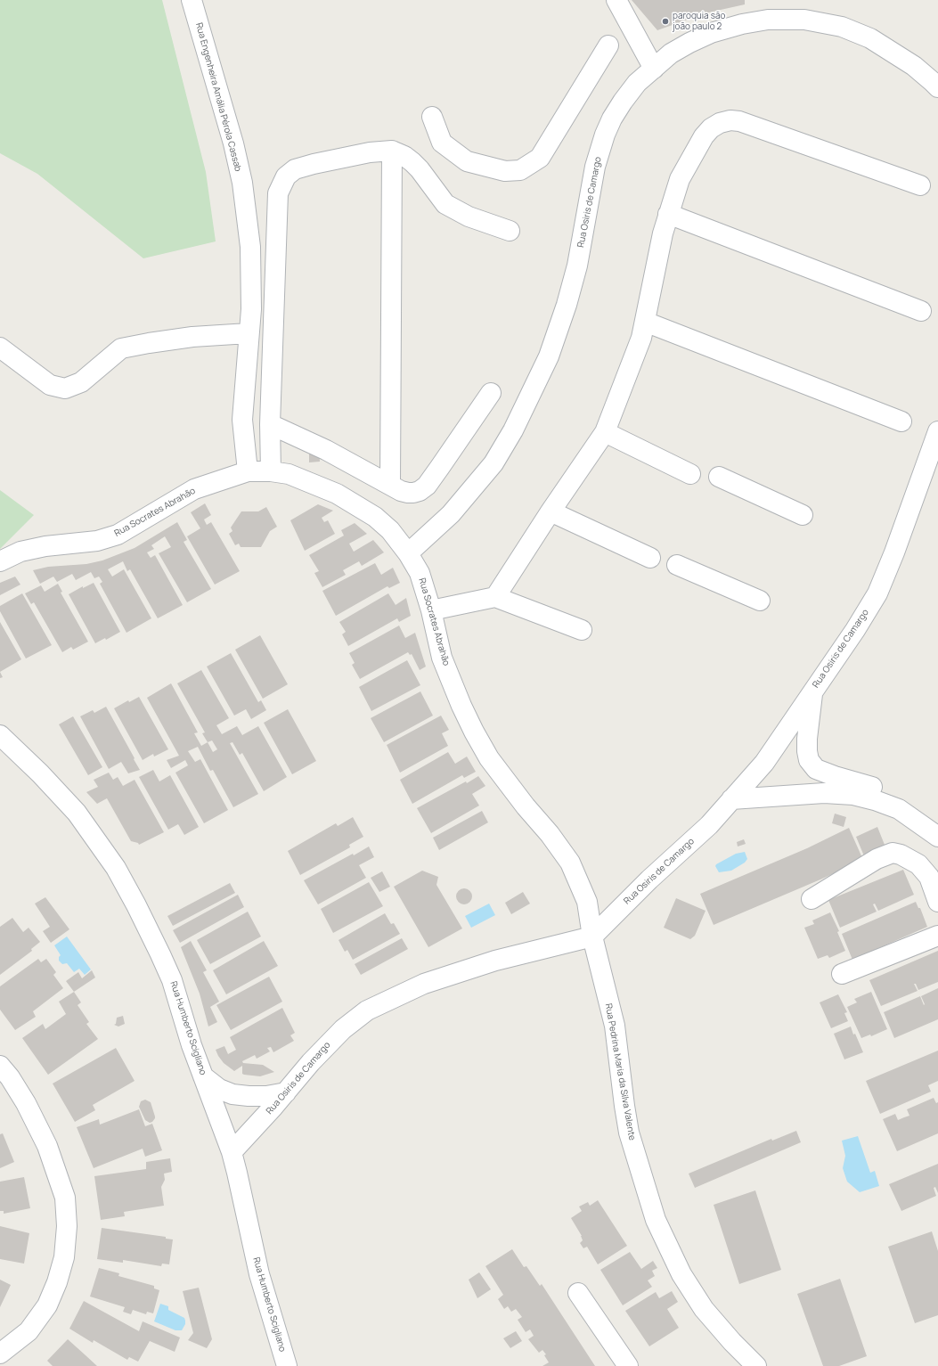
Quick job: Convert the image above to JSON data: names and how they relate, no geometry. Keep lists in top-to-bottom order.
{
  "streets": {
    "street": [
      "Rua Engenheira Amália Pérola Cassab",
      "Rua Osiris de Camargo",
      "Rua Socrates Abrahão",
      "Rua Humberto Scigliano",
      "Rua Pedrina Maria da Silva Valente"
    ]
  },
  "crossings": [
    ["Rua Engenheira Amália Pérola Cassab", "Rua Socrates Abrahão"],
    ["Rua Osiris de Camargo", "Rua Socrates Abrahão"],
    ["Rua Osiris de Camargo", "Rua Humberto Scigliano"],
    ["Rua Osiris de Camargo", "Rua Pedrina Maria da Silva Valente"],
    ["Rua Socrates Abrahão", "Rua Pedrina Maria da Silva Valente"]
  ],
  "places": ["paroquia são joão paulo 2"]
}
